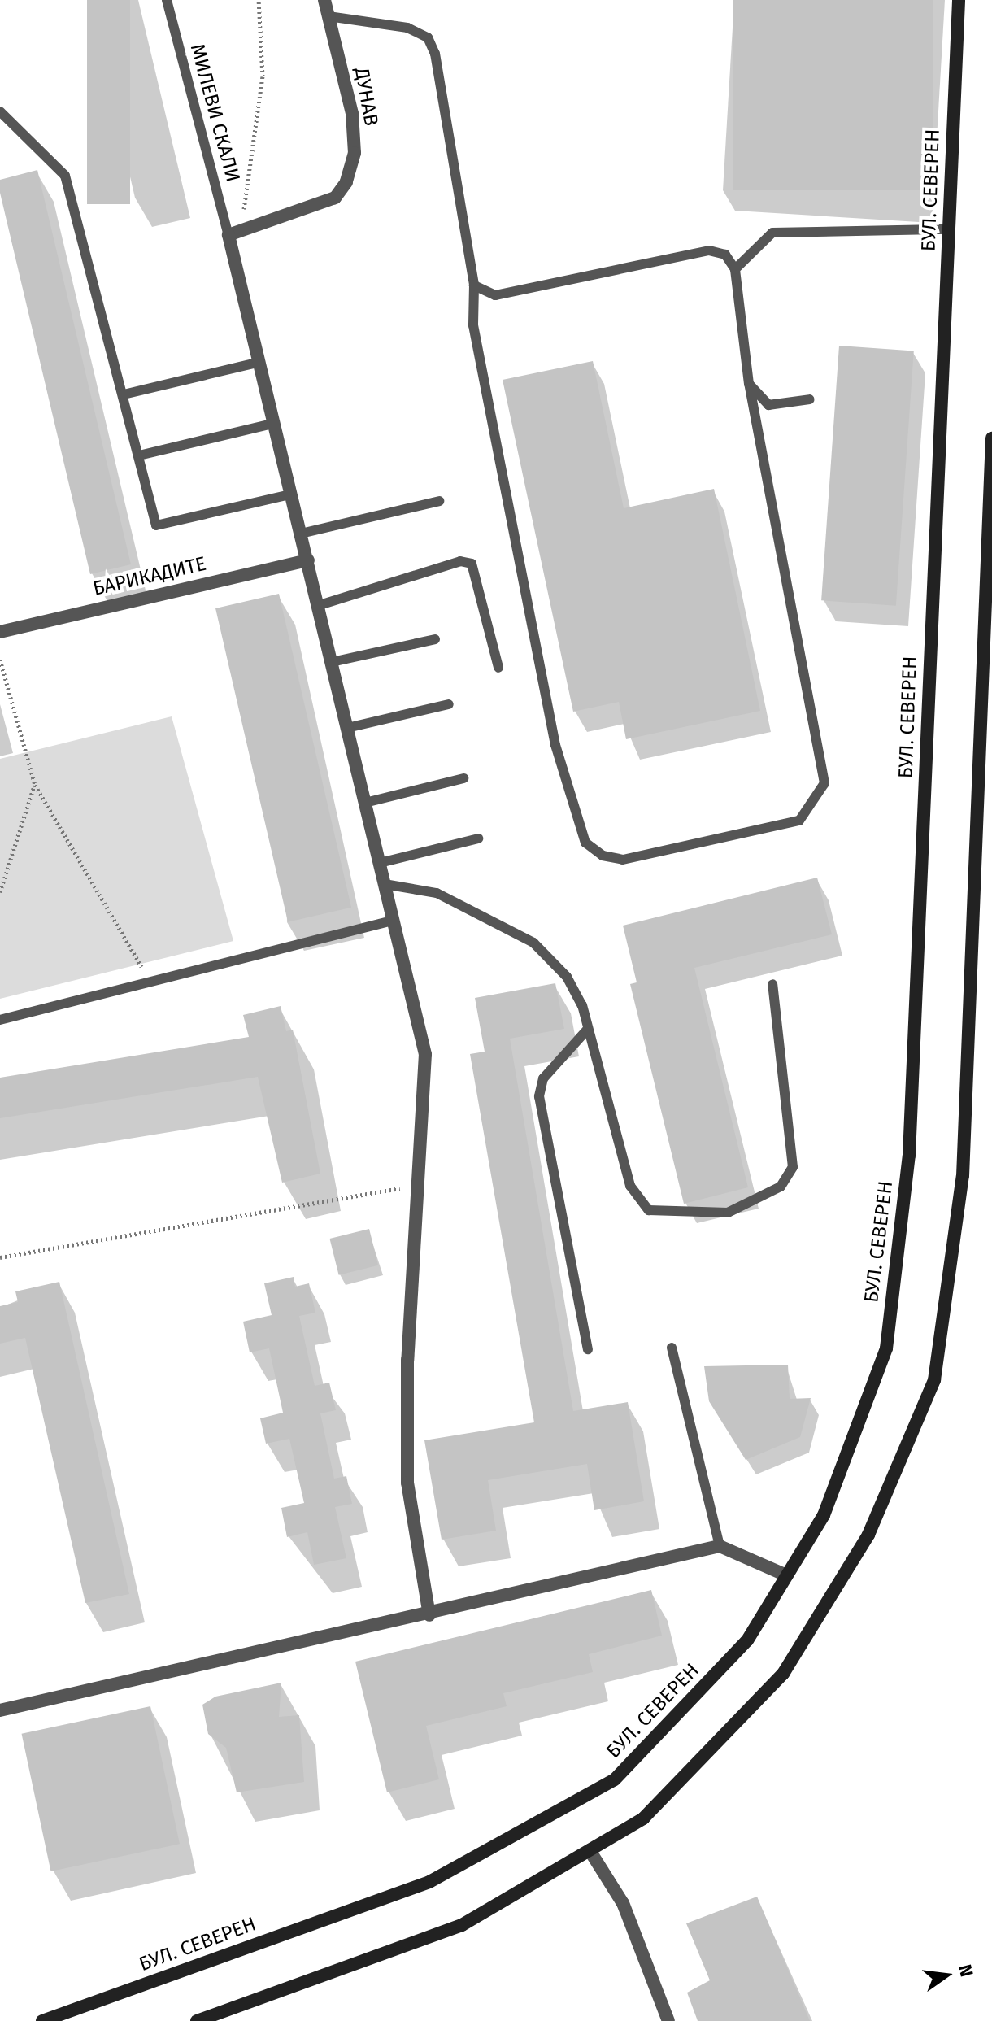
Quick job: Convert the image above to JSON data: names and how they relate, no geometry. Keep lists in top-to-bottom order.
{
  "streets": {
    "main road": ["БУЛ. СЕВЕРЕН"],
    "street": ["ДУНАВ", "БАРИКАДИТЕ"],
    "lane": ["МИЛЕВИ СКАЛИ"]
  },
  "crossings": [
    ["ДУНАВ", "МИЛЕВИ СКАЛИ"]
  ],
  "north": "right"
}
